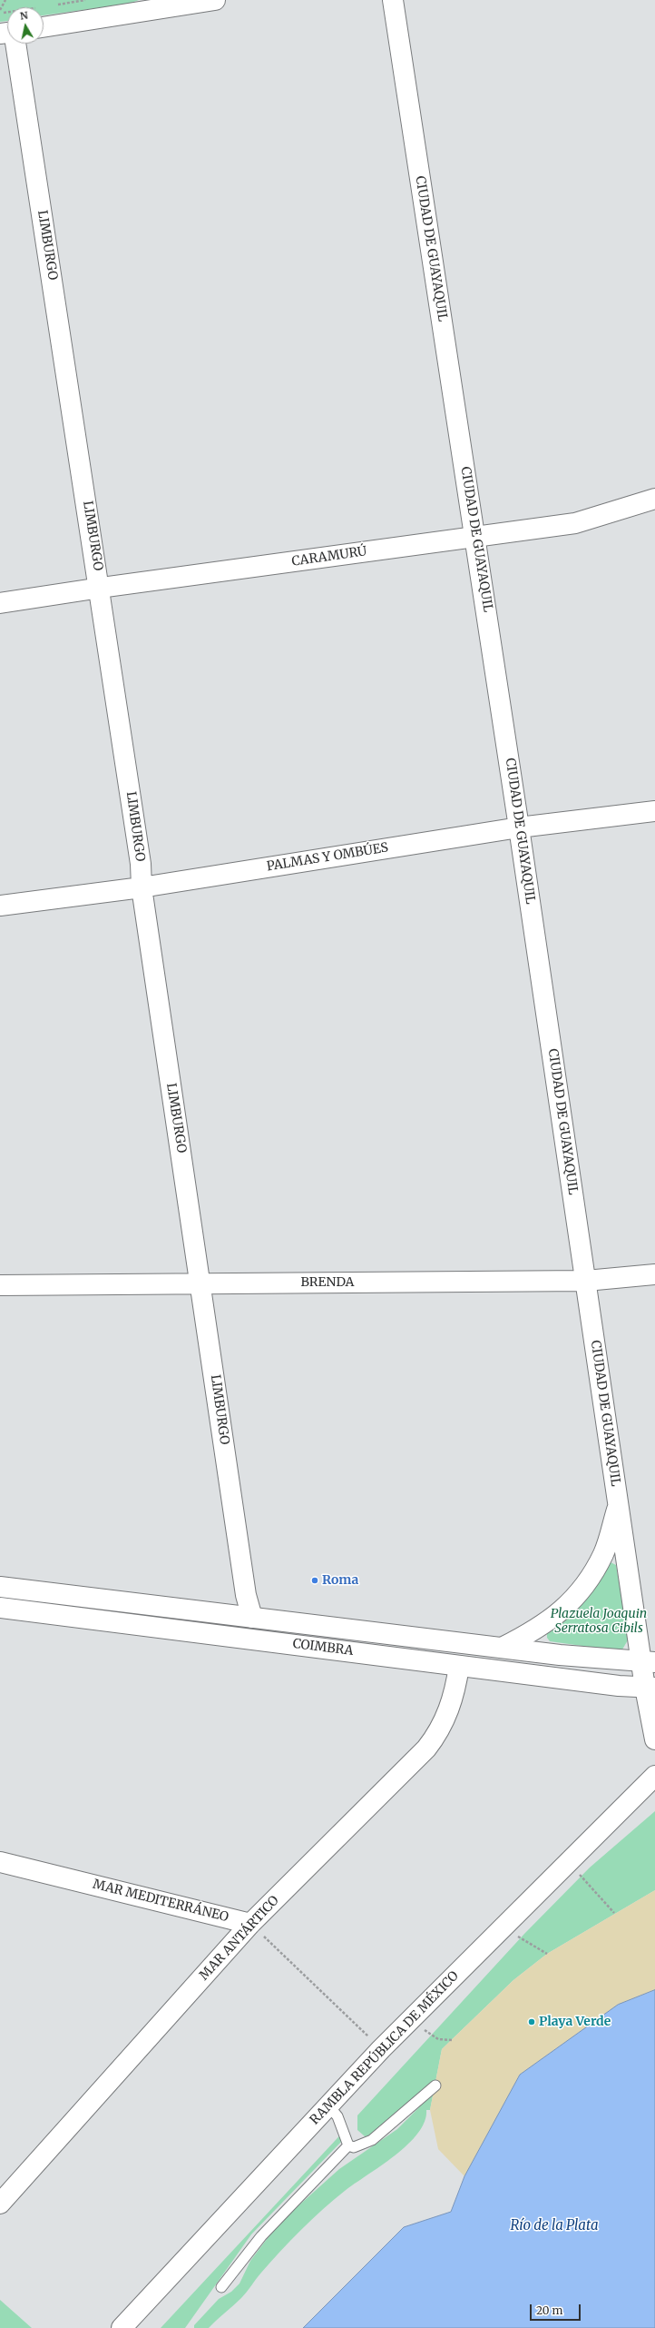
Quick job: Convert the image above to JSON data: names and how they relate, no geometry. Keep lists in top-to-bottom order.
{
  "streets": {
    "street": [
      "LIMBURGO",
      "CIUDAD DE GUAYAQUIL",
      "CARAMURÚ",
      "PALMAS Y OMBÚES",
      "BRENDA",
      "COIMBRA",
      "MAR MEDITERRÁNEO",
      "MAR ANTÁRTICO",
      "RAMBLA REPÚBLICA DE MÉXICO"
    ]
  },
  "crossings": [
    ["LIMBURGO", "CARAMURÚ"],
    ["LIMBURGO", "PALMAS Y OMBÚES"],
    ["LIMBURGO", "BRENDA"],
    ["LIMBURGO", "COIMBRA"],
    ["CIUDAD DE GUAYAQUIL", "CARAMURÚ"],
    ["CIUDAD DE GUAYAQUIL", "PALMAS Y OMBÚES"],
    ["CIUDAD DE GUAYAQUIL", "BRENDA"],
    ["CIUDAD DE GUAYAQUIL", "COIMBRA"],
    ["COIMBRA", "MAR ANTÁRTICO"],
    ["MAR MEDITERRÁNEO", "MAR ANTÁRTICO"]
  ],
  "water": ["Río de la Plata"],
  "parks": ["Plazuela Joaquin Serratosa Cibils"],
  "places": ["Roma", "Playa Verde"],
  "scale_bar": "20 m",
  "north": "top"
}
